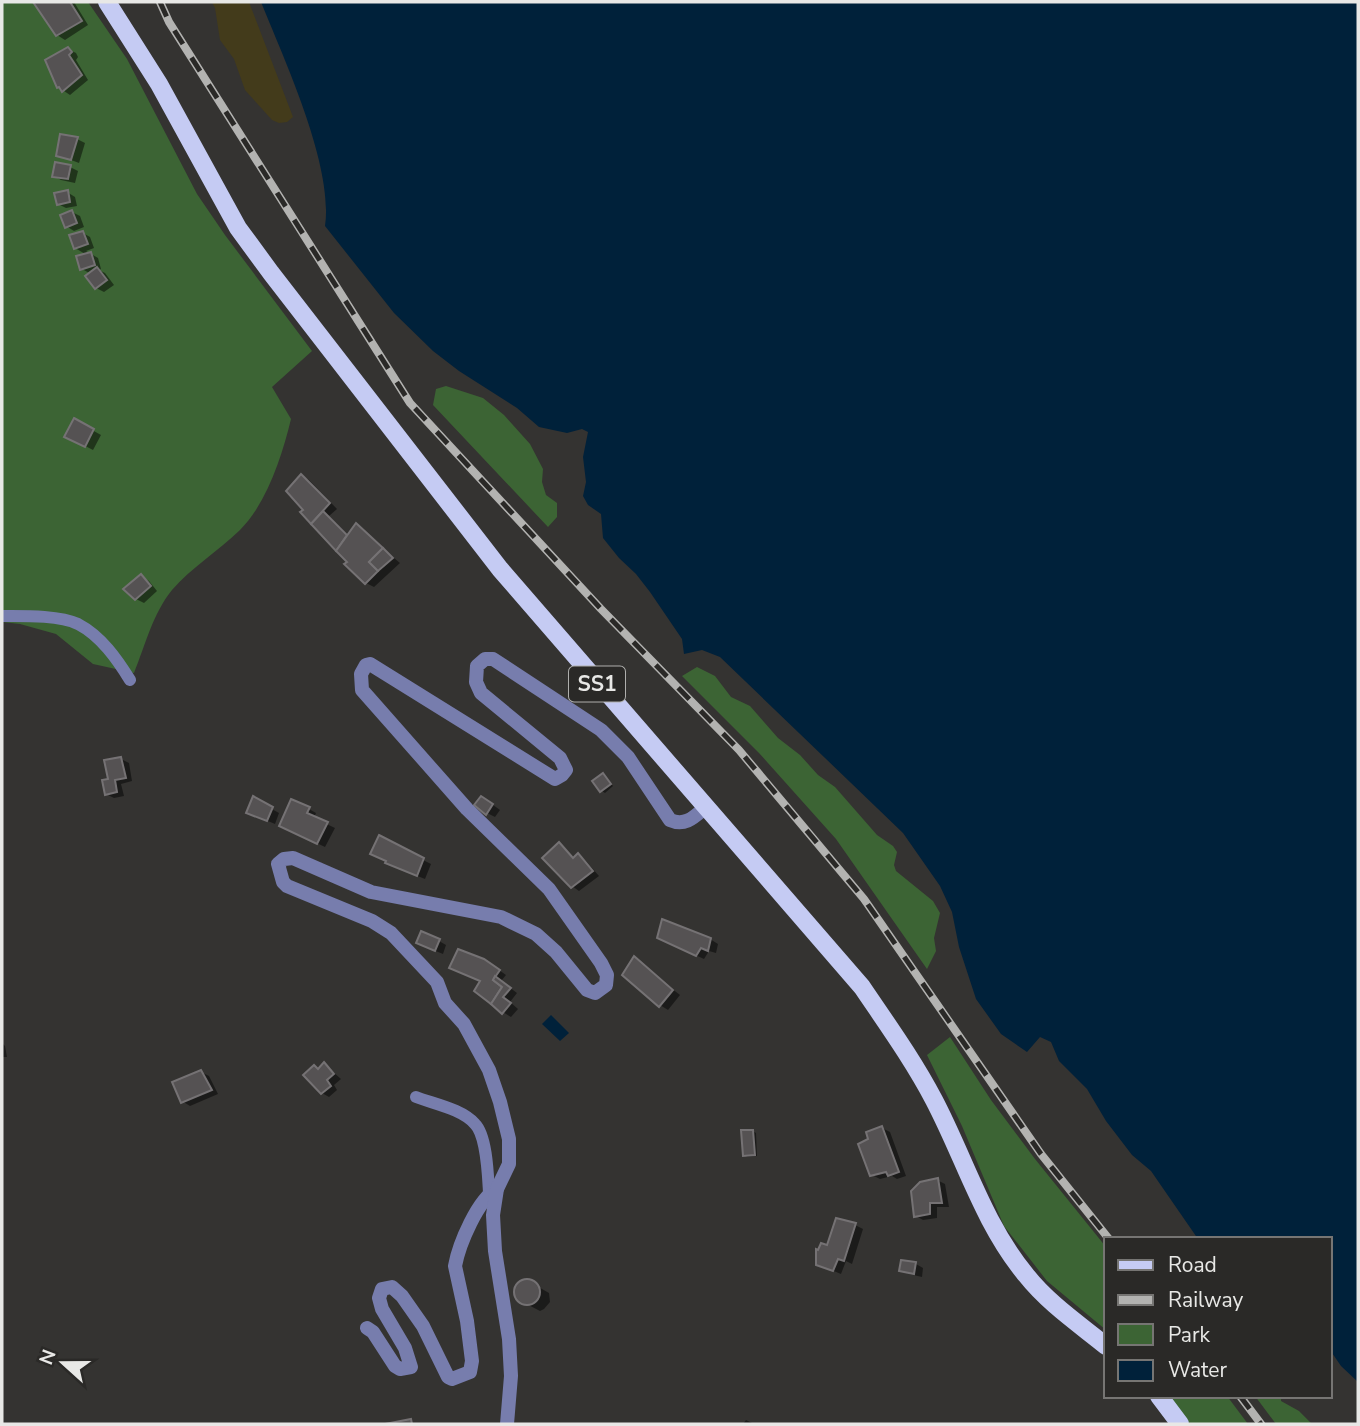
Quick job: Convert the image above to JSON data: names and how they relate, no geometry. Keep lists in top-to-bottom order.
{
  "streets": {
    "main road": ["SS1"]
  },
  "legend": [
    "Road",
    "Railway",
    "Park",
    "Water"
  ],
  "north": "left"
}
